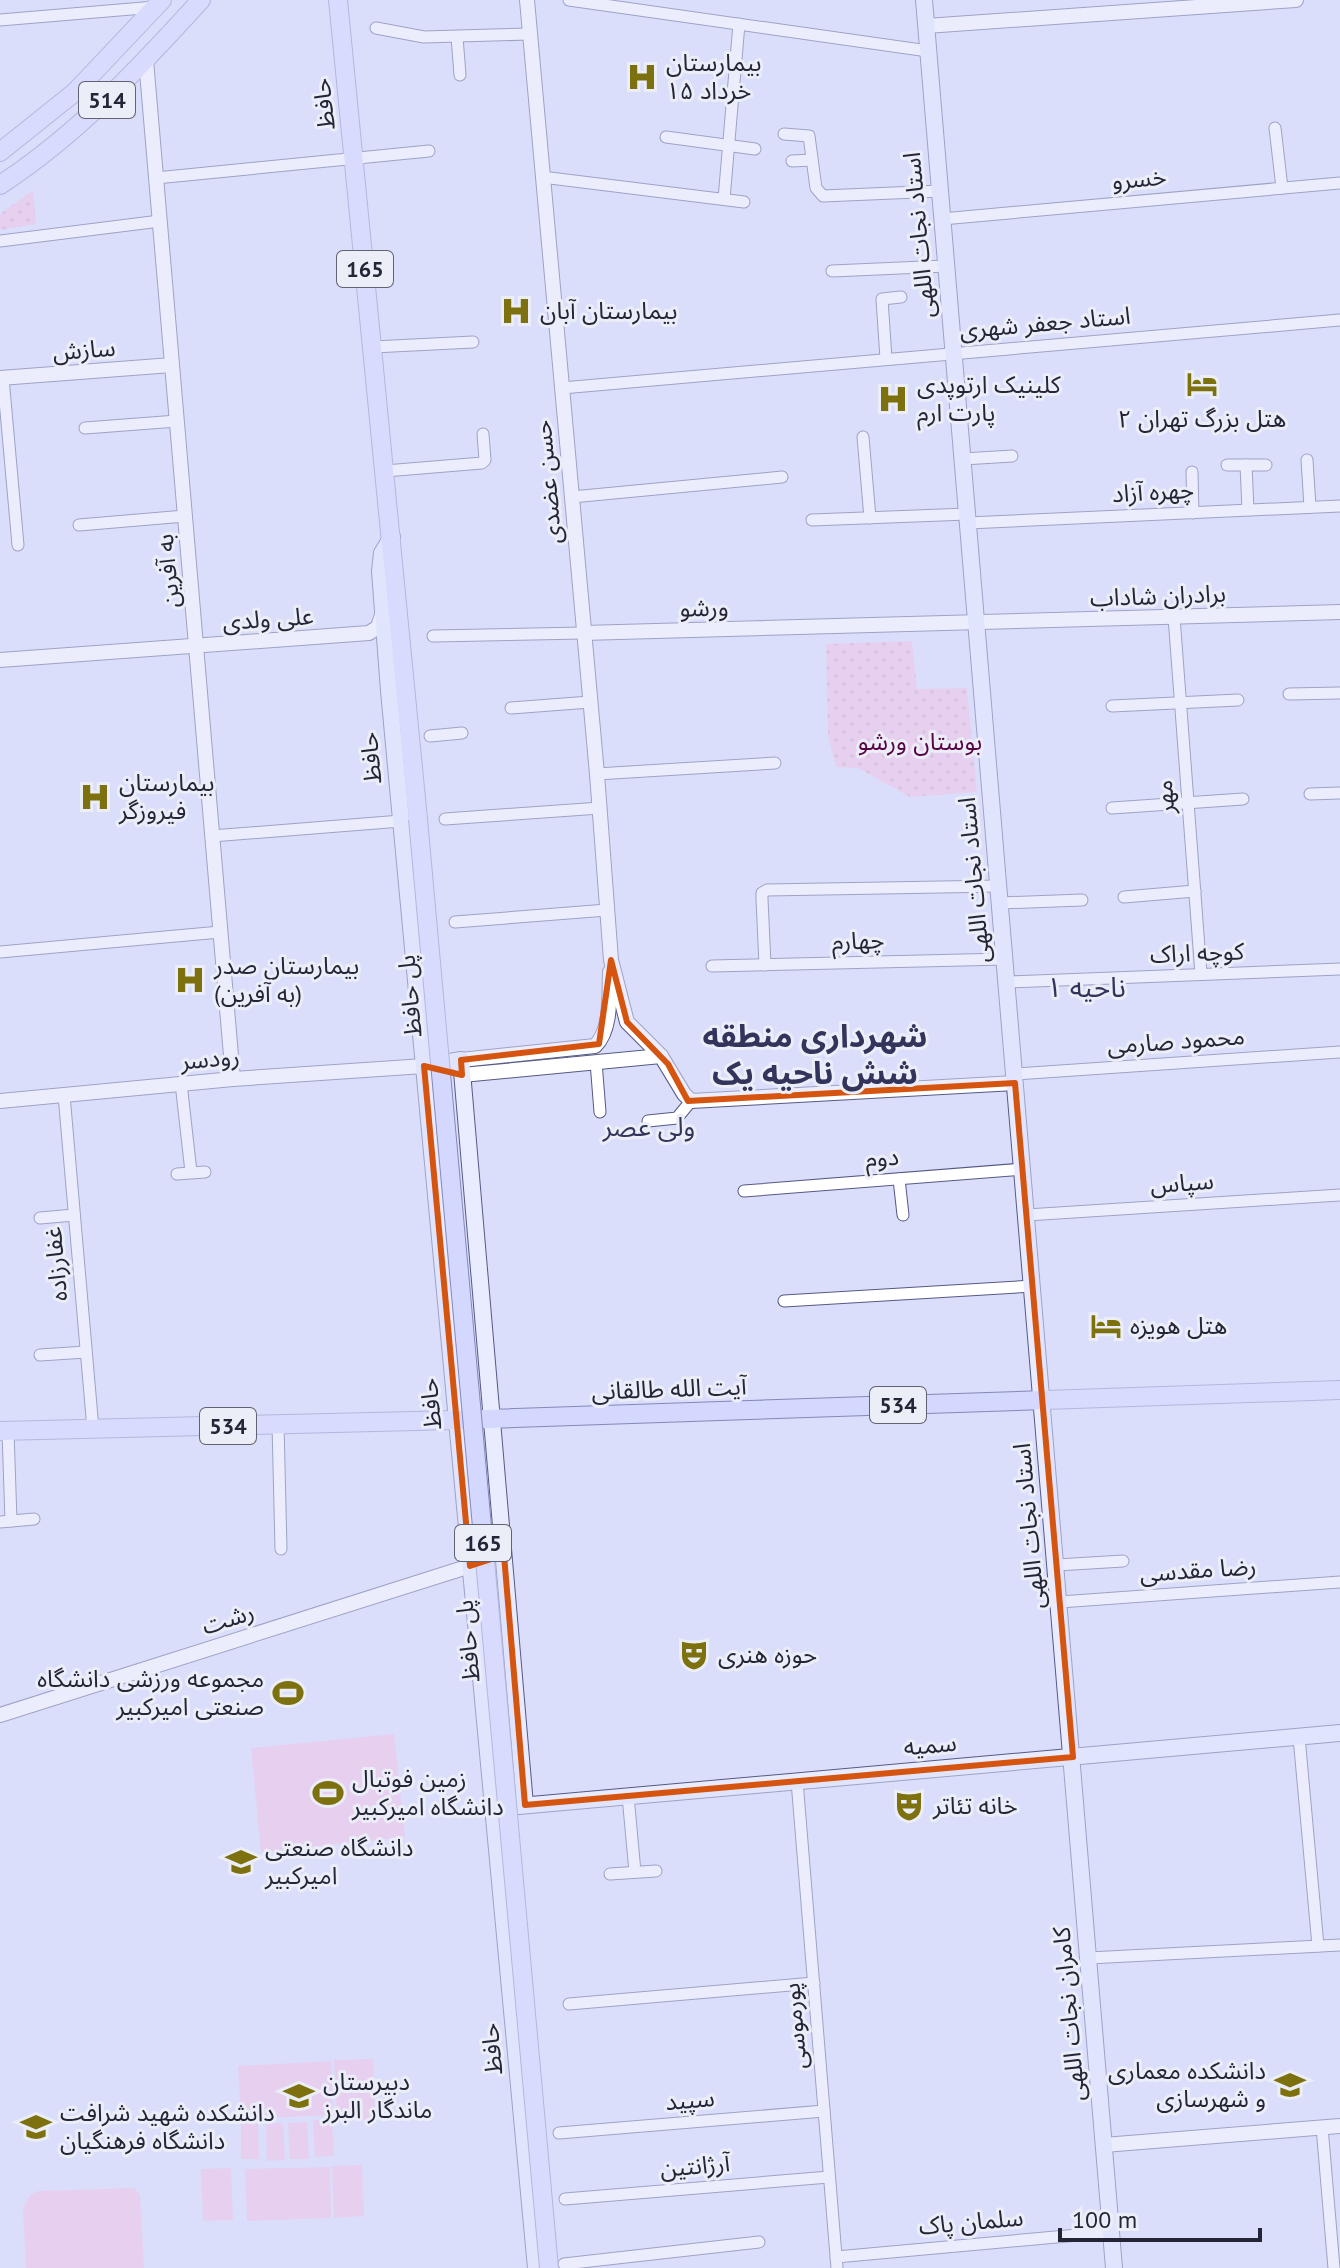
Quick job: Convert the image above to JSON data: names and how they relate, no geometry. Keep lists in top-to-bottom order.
{
  "streets": {
    "main road": [
      "514",
      "حافظ",
      "استاد نجات اللهی",
      "165",
      "پل حافظ",
      "آیت الله طالقانی",
      "534",
      "سمیه",
      "کامران نجات اللهی"
    ],
    "street": [
      "خسرو",
      "استاد جعفر شهری",
      "سازش",
      "حسن عضدی",
      "چهره آزاد",
      "به آفرین",
      "برادران شاداب",
      "ورشو",
      "علی ولدی",
      "مهر",
      "چهارم",
      "کوچه اراک",
      "محمود صارمی",
      "رودسر",
      "دوم",
      "سپاس",
      "غفارزاده",
      "رضا مقدسی",
      "رشت",
      "پورموسی",
      "سپید",
      "آرژانتین",
      "سلمان پاک"
    ]
  },
  "crossings": [
    ["514", "به آفرین"],
    ["حافظ", "علی ولدی"],
    ["حافظ", "پل حافظ"],
    ["حافظ", "رودسر"],
    ["حافظ", "آیت الله طالقانی"],
    ["حافظ", "رشت"],
    ["حافظ", "سمیه"],
    ["خسرو", "استاد نجات اللهی"],
    ["استاد نجات اللهی", "استاد جعفر شهری"],
    ["استاد نجات اللهی", "چهره آزاد"],
    ["استاد نجات اللهی", "برادران شاداب"],
    ["استاد نجات اللهی", "ورشو"],
    ["استاد نجات اللهی", "چهارم"],
    ["استاد نجات اللهی", "کوچه اراک"],
    ["استاد نجات اللهی", "محمود صارمی"],
    ["استاد نجات اللهی", "دوم"],
    ["استاد نجات اللهی", "سپاس"],
    ["استاد نجات اللهی", "آیت الله طالقانی"],
    ["استاد نجات اللهی", "رضا مقدسی"],
    ["استاد نجات اللهی", "سمیه"],
    ["استاد نجات اللهی", "کامران نجات اللهی"],
    ["استاد جعفر شهری", "حسن عضدی"],
    ["سازش", "به آفرین"],
    ["حسن عضدی", "ورشو"],
    ["به آفرین", "علی ولدی"],
    ["به آفرین", "رودسر"],
    ["برادران شاداب", "ورشو"],
    ["برادران شاداب", "مهر"],
    ["مهر", "کوچه اراک"],
    ["رودسر", "غفارزاده"],
    ["غفارزاده", "آیت الله طالقانی"],
    ["سمیه", "کامران نجات اللهی"],
    ["سمیه", "پورموسی"],
    ["کامران نجات اللهی", "سلمان پاک"],
    ["پورموسی", "سپید"],
    ["پورموسی", "آرژانتین"],
    ["پورموسی", "سلمان پاک"]
  ],
  "districts": ["ناحیه ۱", "شهرداری منطقه شش ناحیه یک", "ولی عصر"],
  "parks": ["بوستان ورشو"],
  "places": {
    "hospital": [
      "بیمارستان ۱۵ خرداد",
      "بیمارستان آبان",
      "کلینیک ارتوپدی پارت ارم",
      "بیمارستان فیروزگر",
      "بیمارستان صدر (به آفرین)"
    ],
    "hotel": ["هتل بزرگ تهران ۲", "هتل هویزه"],
    "theatre": ["حوزه هنری", "خانه تئاتر"],
    "sports": ["مجموعه ورزشی دانشگاه صنعتی امیرکبیر", "زمین فوتبال دانشگاه امیرکبیر"],
    "school or university": [
      "دانشگاه صنعتی امیرکبیر",
      "دانشکده معماری و شهرسازی",
      "دبیرستان ماندگار البرز",
      "دانشکده شهید شرافت دانشگاه فرهنگیان"
    ]
  },
  "scale_bar": "100 m"
}
